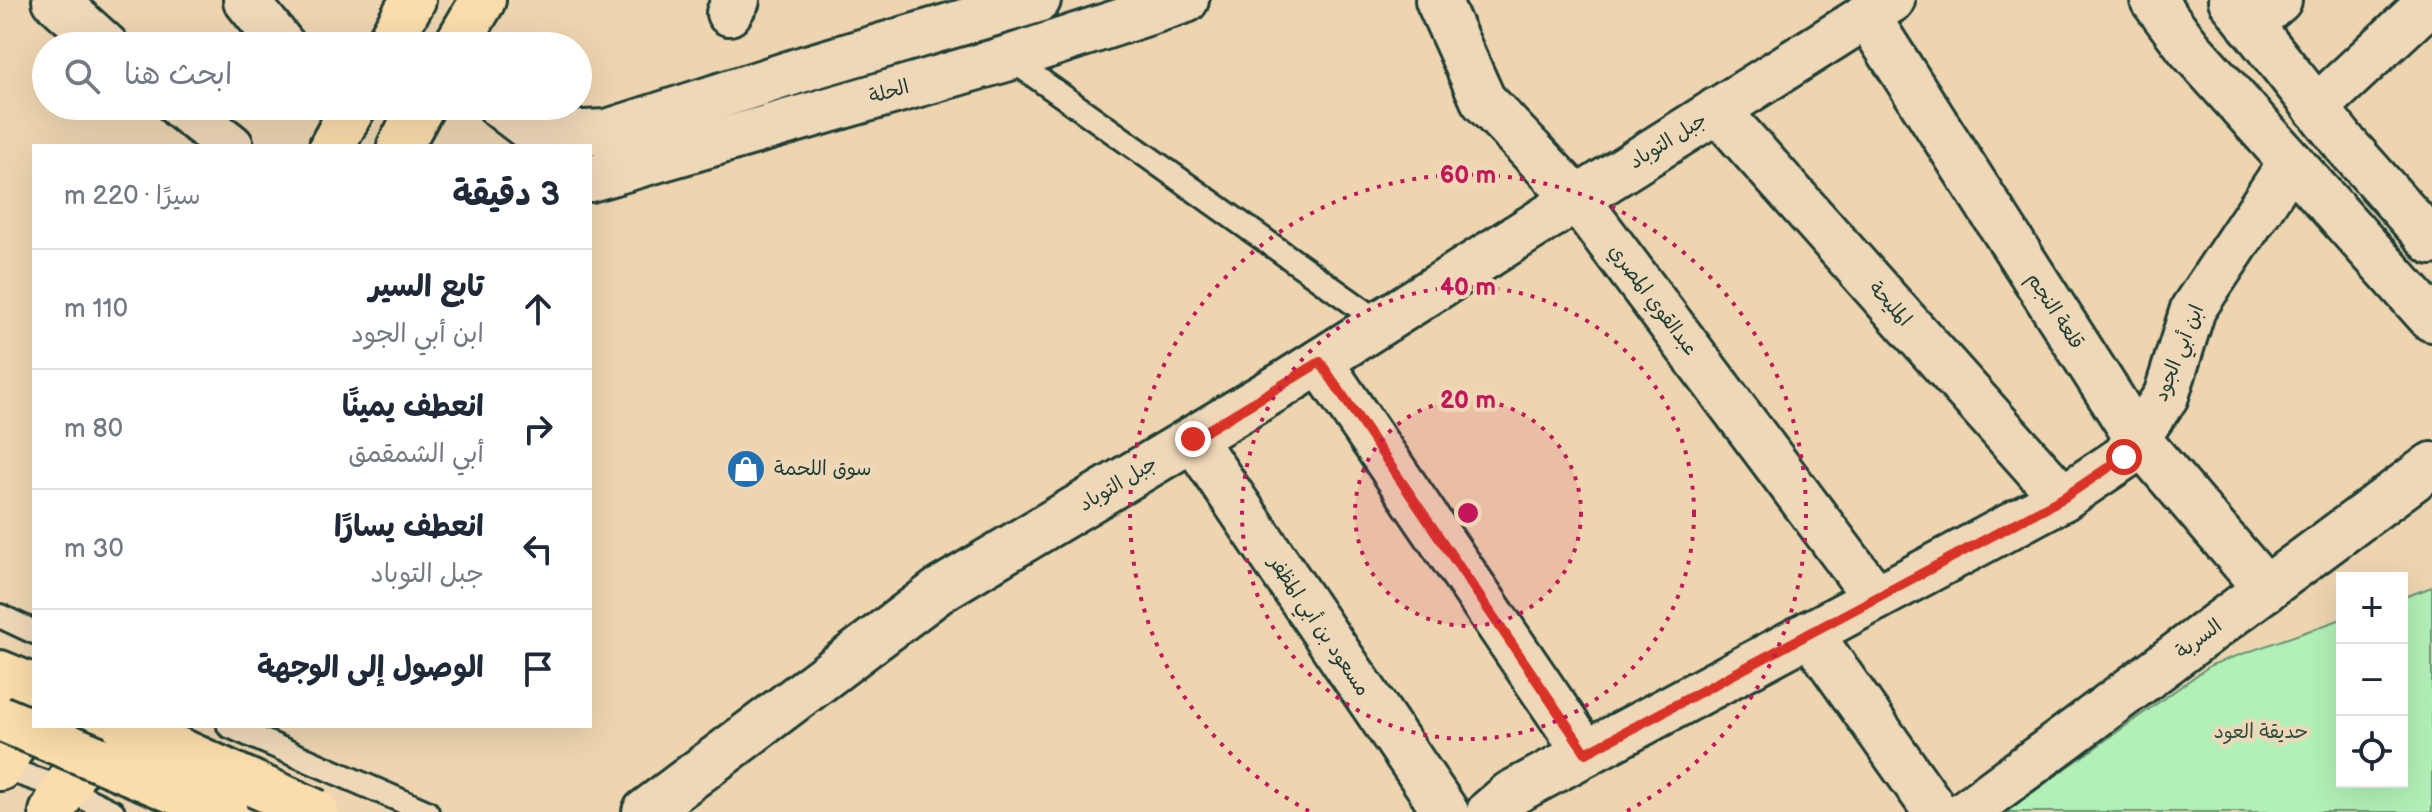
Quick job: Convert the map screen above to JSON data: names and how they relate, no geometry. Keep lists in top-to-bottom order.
{
  "streets": {
    "street": [
      "الحلة",
      "جبل التوباد",
      "عبدالقوي المصري",
      "المليحة",
      "قلعة النجم",
      "ابن أبي الجود",
      "مسعود بن أبي المظفر",
      "السربة"
    ]
  },
  "crossings": [
    ["جبل التوباد", "عبدالقوي المصري"],
    ["جبل التوباد", "المليحة"],
    ["جبل التوباد", "قلعة النجم"],
    ["جبل التوباد", "مسعود بن أبي المظفر"],
    ["عبدالقوي المصري", "ابن أبي الجود"],
    ["المليحة", "ابن أبي الجود"],
    ["قلعة النجم", "ابن أبي الجود"],
    ["قلعة النجم", "السربة"]
  ],
  "parks": ["حديقة العود"],
  "places": {
    "shop": ["سوق اللحمة"]
  },
  "page": {
    "search": "ابحث هنا",
    "heading": ["3 دقيقة", "سيرًا · 220 m"],
    "list": [
      ["تابع السير", "ابن أبي الجود", "110 m"],
      ["انعطف يمينًا", "أبي الشمقمق", "80 m"],
      ["انعطف يسارًا", "جبل التوباد", "30 m"],
      "الوصول إلى الوجهة"
    ],
    "map_buttons": ["+", "−"]
  },
  "rings": ["60 m", "40 m", "20 m"]
}
